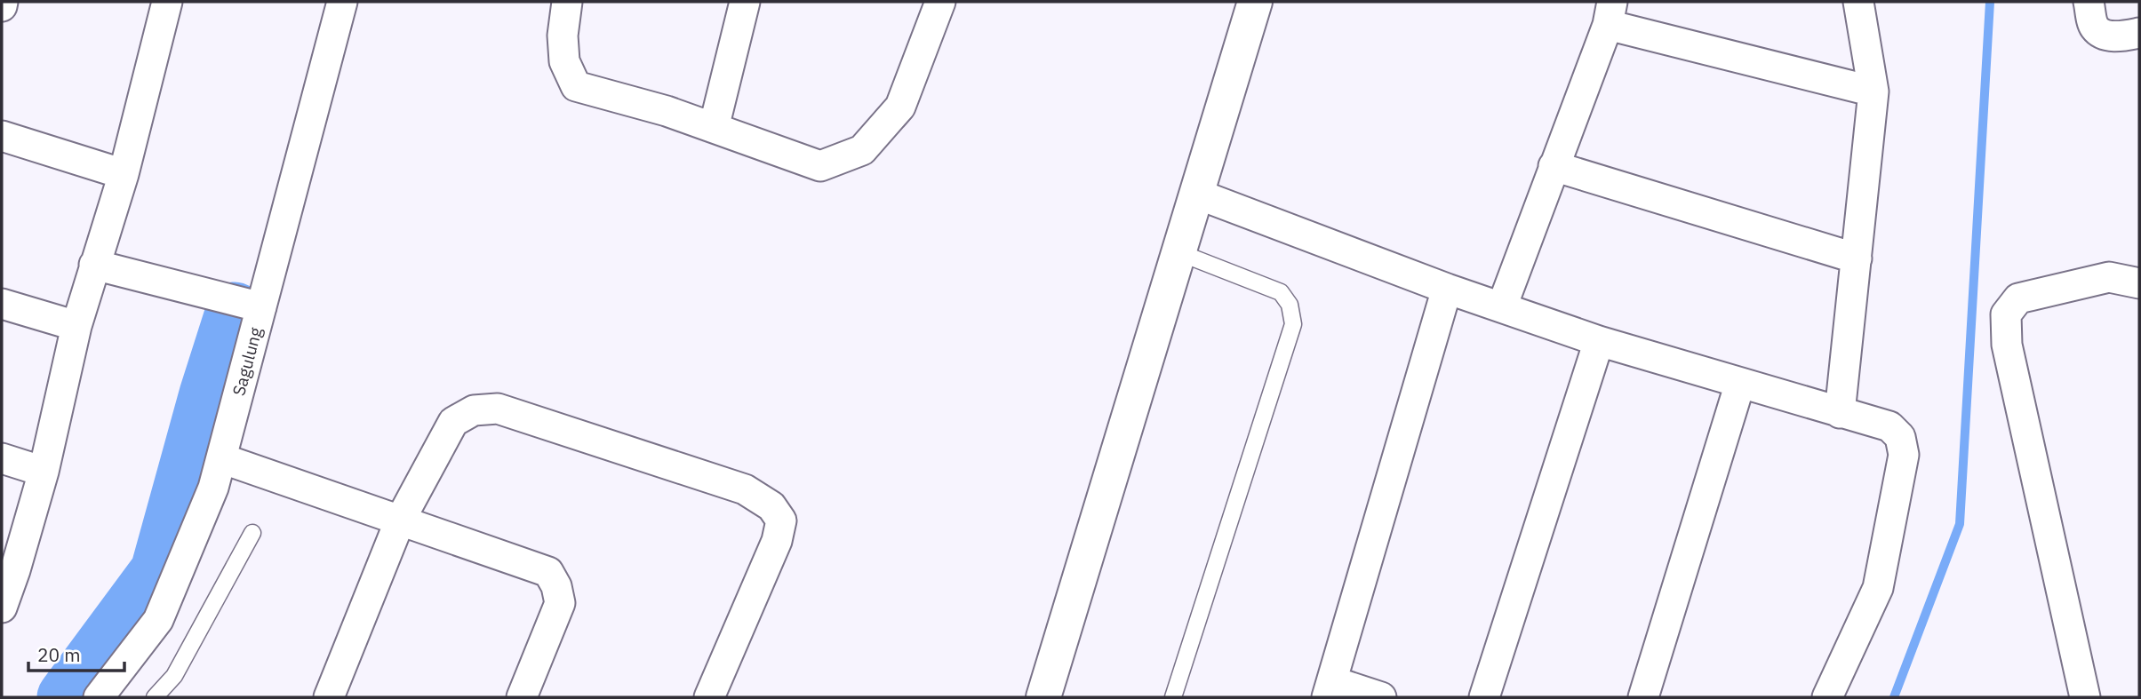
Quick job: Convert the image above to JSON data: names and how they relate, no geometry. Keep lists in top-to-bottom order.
{
  "streets": {
    "street": ["Sagulung"]
  },
  "scale_bar": "20 m"
}
